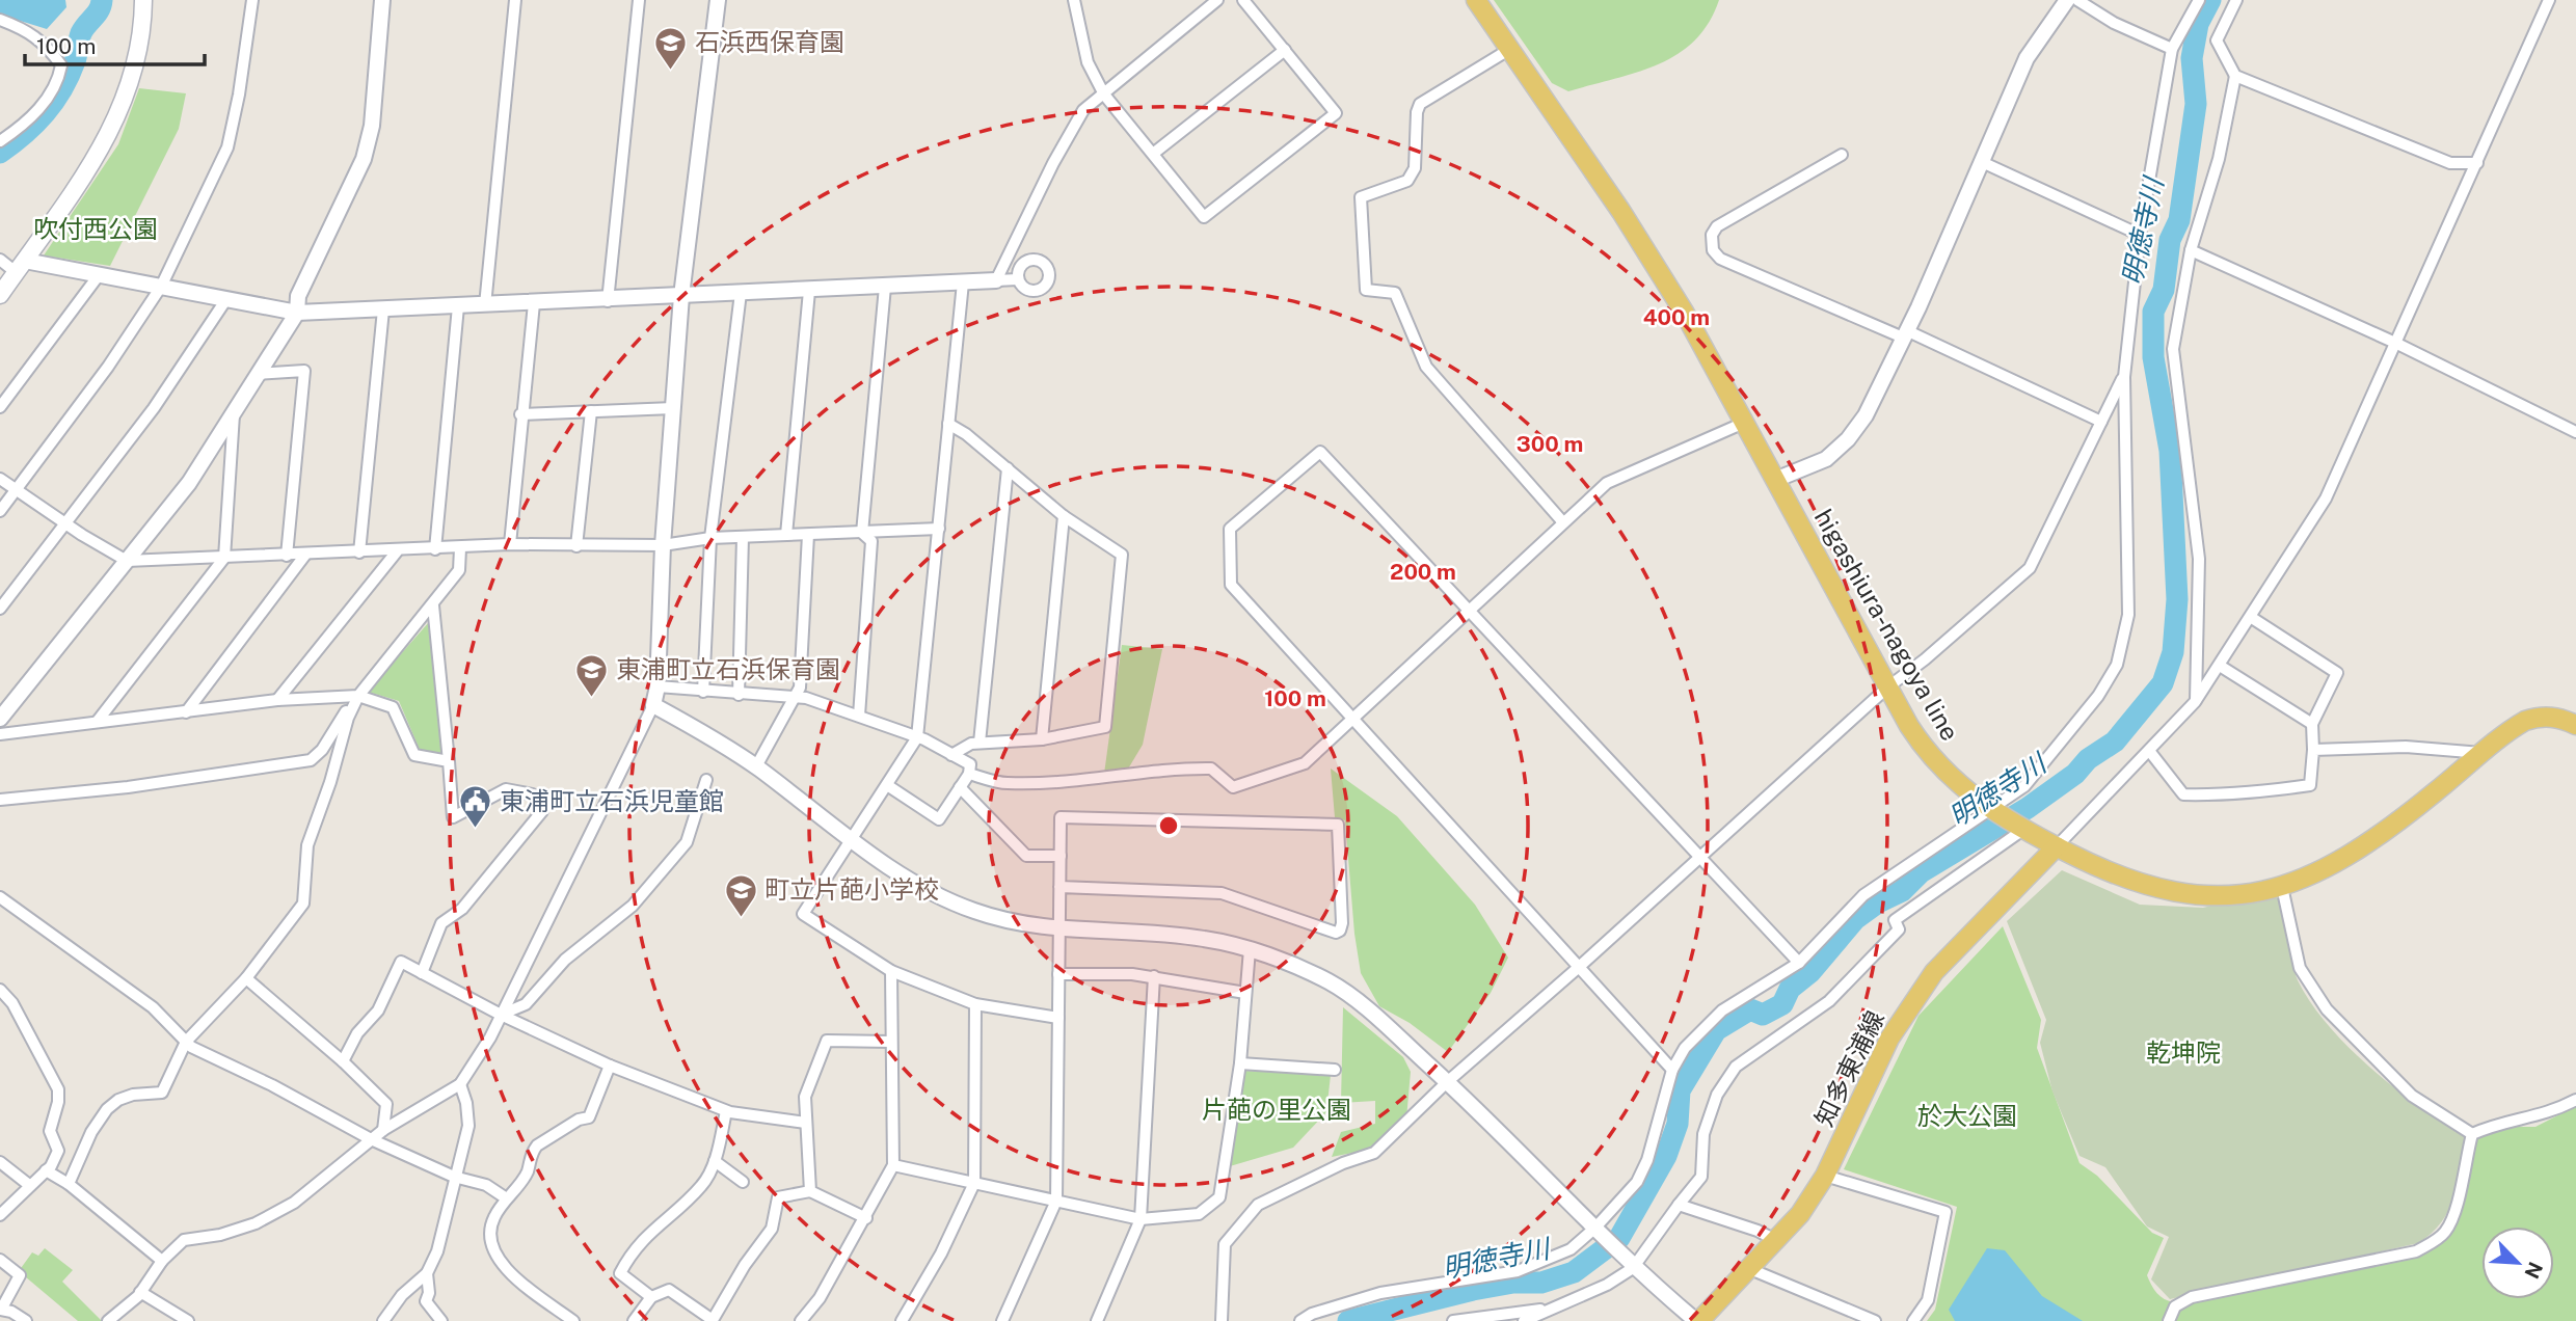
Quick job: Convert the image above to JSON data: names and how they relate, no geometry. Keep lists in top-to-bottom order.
{
  "streets": {
    "main road": ["higashiura-nagoya line", "知多東浦線"]
  },
  "crossings": [
    ["higashiura-nagoya line", "知多東浦線"]
  ],
  "water": ["明徳寺川"],
  "parks": [
    "吹付西公園",
    "乾坤院",
    "片葩の里公園",
    "於大公園"
  ],
  "places": {
    "school or university": ["石浜西保育園", "東浦町立石浜保育園", "町立片葩小学校"],
    "public building": ["東浦町立石浜児童館"]
  },
  "scale_bar": "100 m",
  "north": "bottom right",
  "rings": [
    "400 m",
    "300 m",
    "200 m",
    "100 m"
  ]
}
